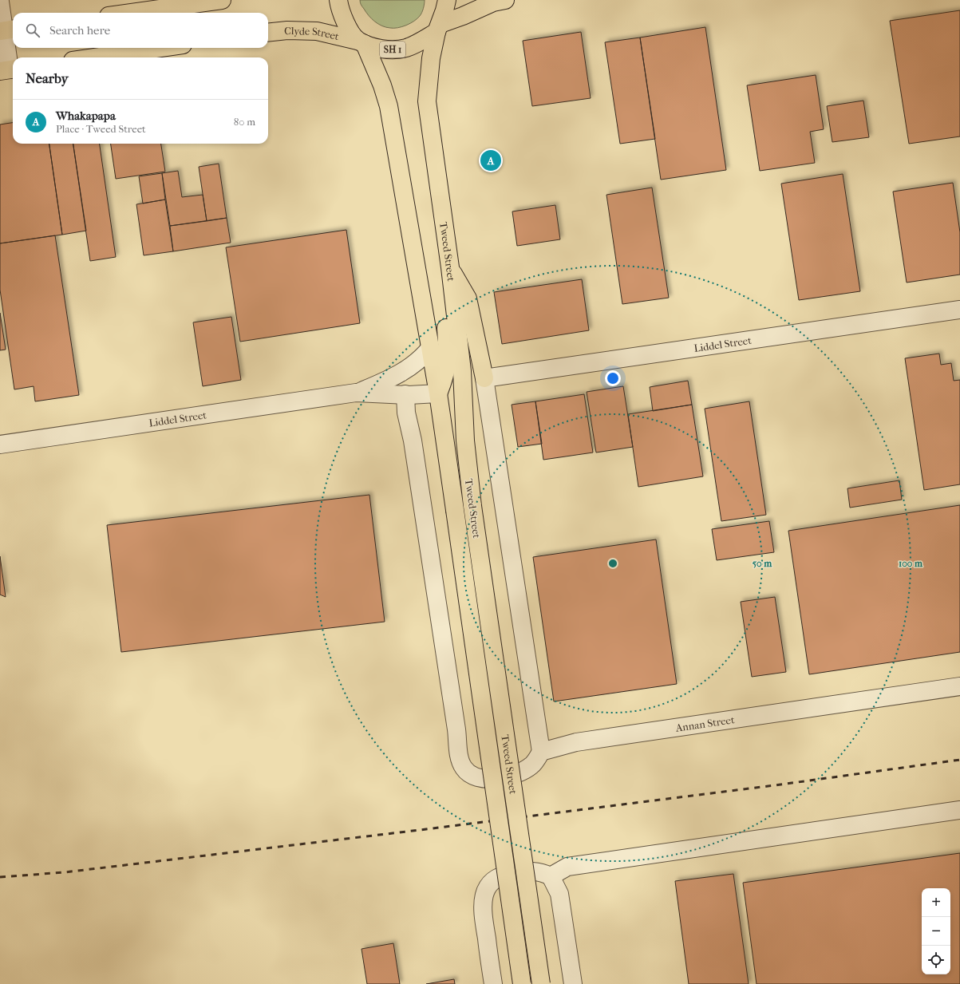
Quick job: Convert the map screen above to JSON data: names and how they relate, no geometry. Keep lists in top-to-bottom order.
{
  "streets": {
    "main road": ["Clyde Street", "SH 1", "Tweed Street"],
    "street": ["Liddel Street", "Annan Street"]
  },
  "crossings": [
    ["Clyde Street", "Tweed Street"],
    ["Tweed Street", "Liddel Street"]
  ],
  "page": {
    "search": "Search here",
    "heading": "Nearby",
    "list": [
      {
        "mark": "A",
        "name": "Whakapapa",
        "note": "Place · Tweed Street",
        "value": "80 m"
      }
    ],
    "pins": "A",
    "map_buttons": ["+", "−"]
  },
  "rings": ["50 m", "100 m"]
}
